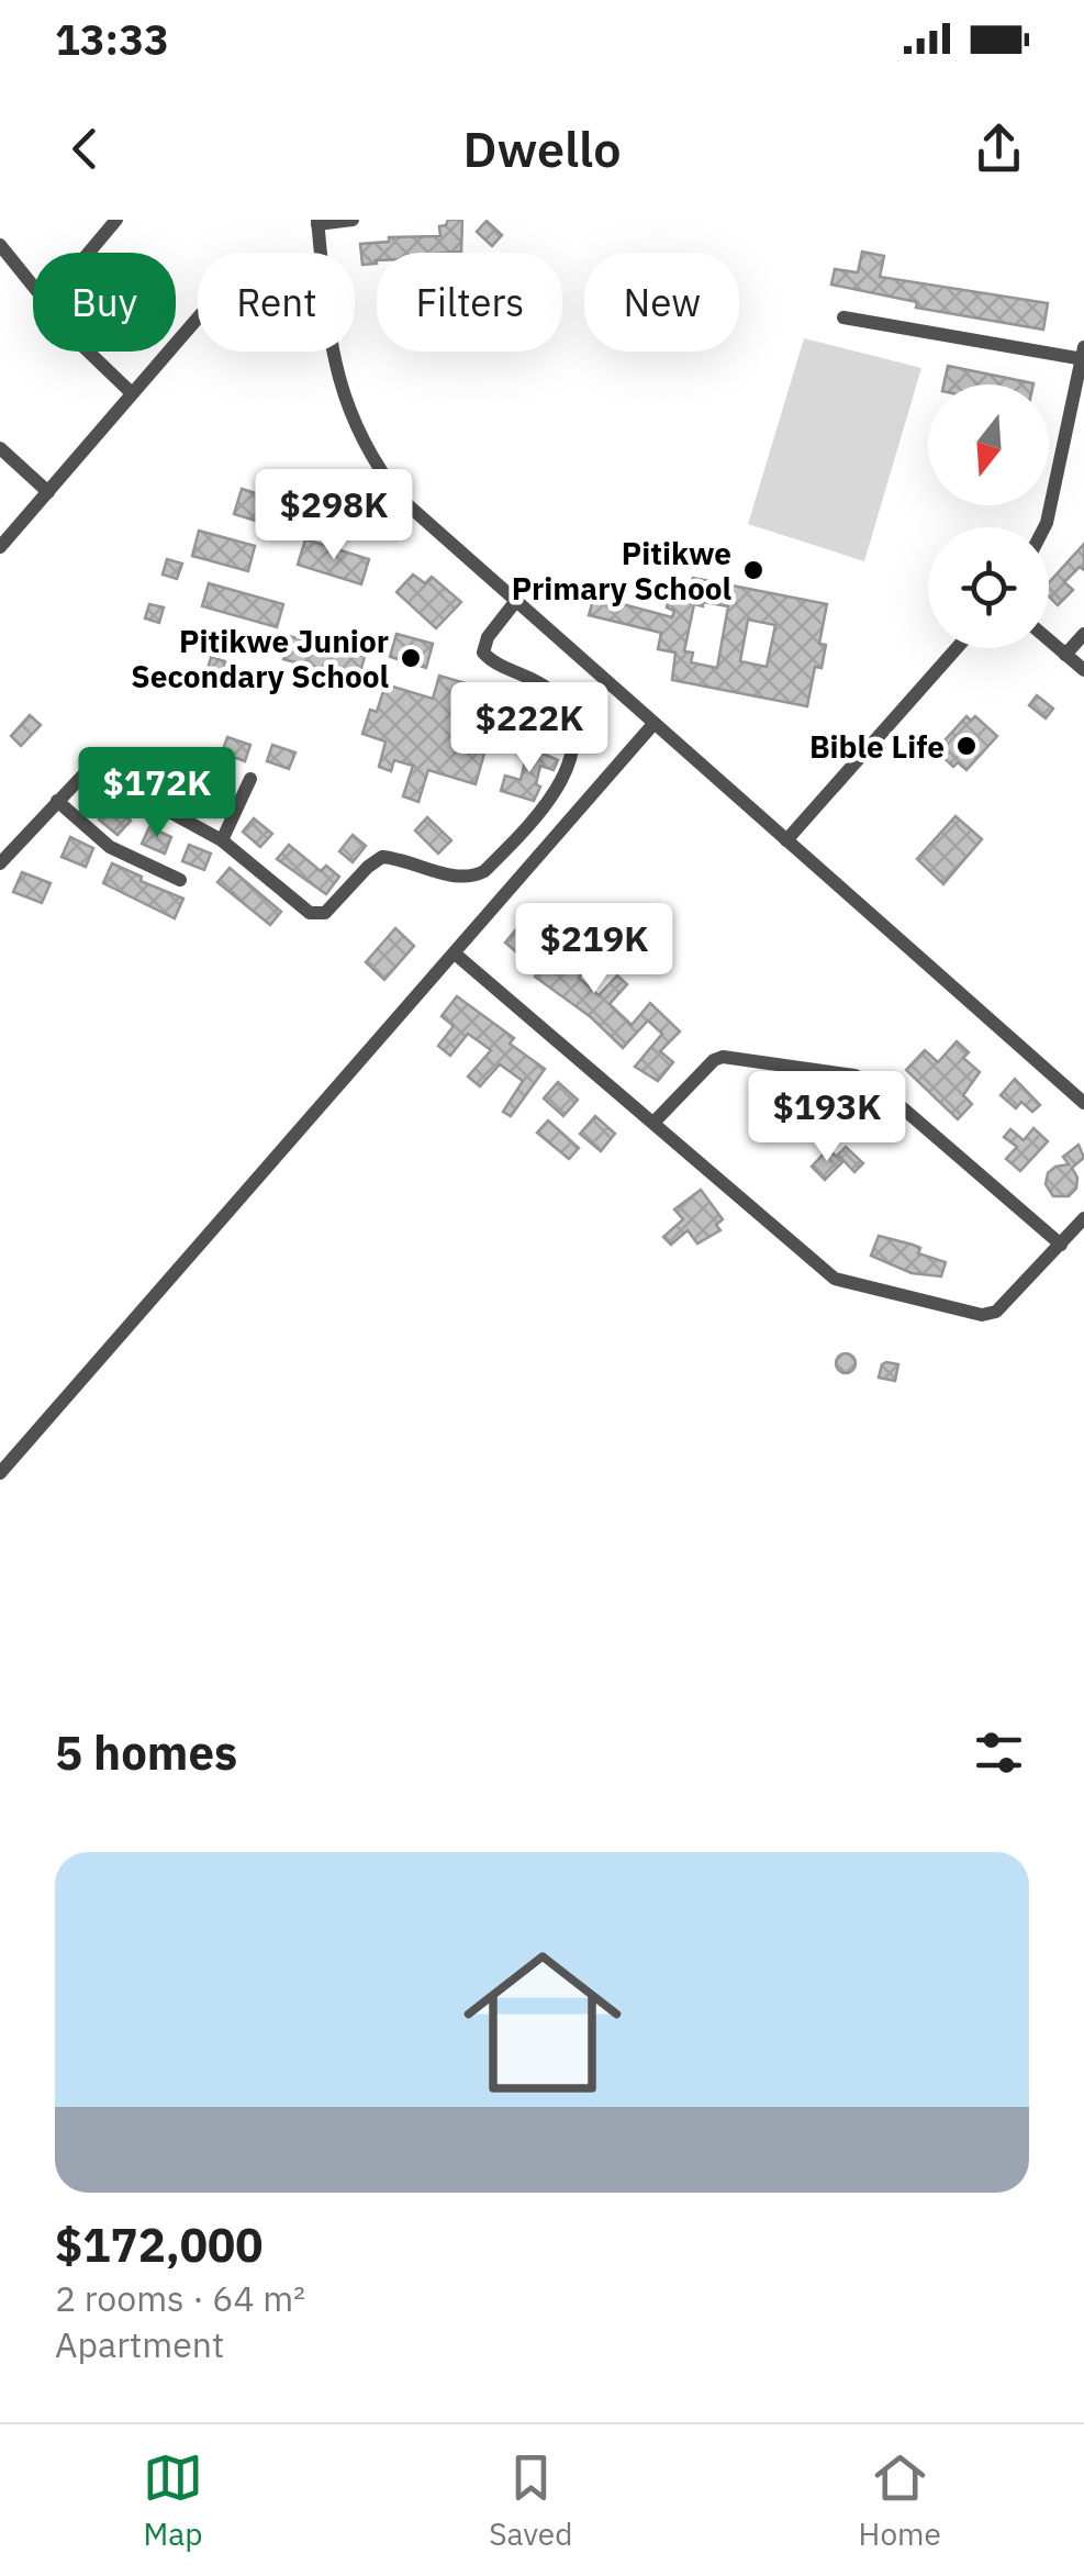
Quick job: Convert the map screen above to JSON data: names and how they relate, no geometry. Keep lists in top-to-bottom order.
{
  "places": ["Pitikwe Primary School", "Pitikwe Junior Secondary School", "Bible Life"],
  "north": "bottom",
  "page": {
    "status": "13:33",
    "header": "Dwello",
    "chip": [
      "Buy",
      "Rent",
      "Filters",
      "New"
    ],
    "price": [
      "$298K",
      "$222K",
      "$172K",
      "$219K",
      "$193K"
    ],
    "heading": "5 homes",
    "list": [
      {
        "name": "$172,000",
        "note": "2 rooms · 64 m² · Apartment"
      }
    ],
    "tabs": ["Map", "Saved", "Home"]
  }
}
